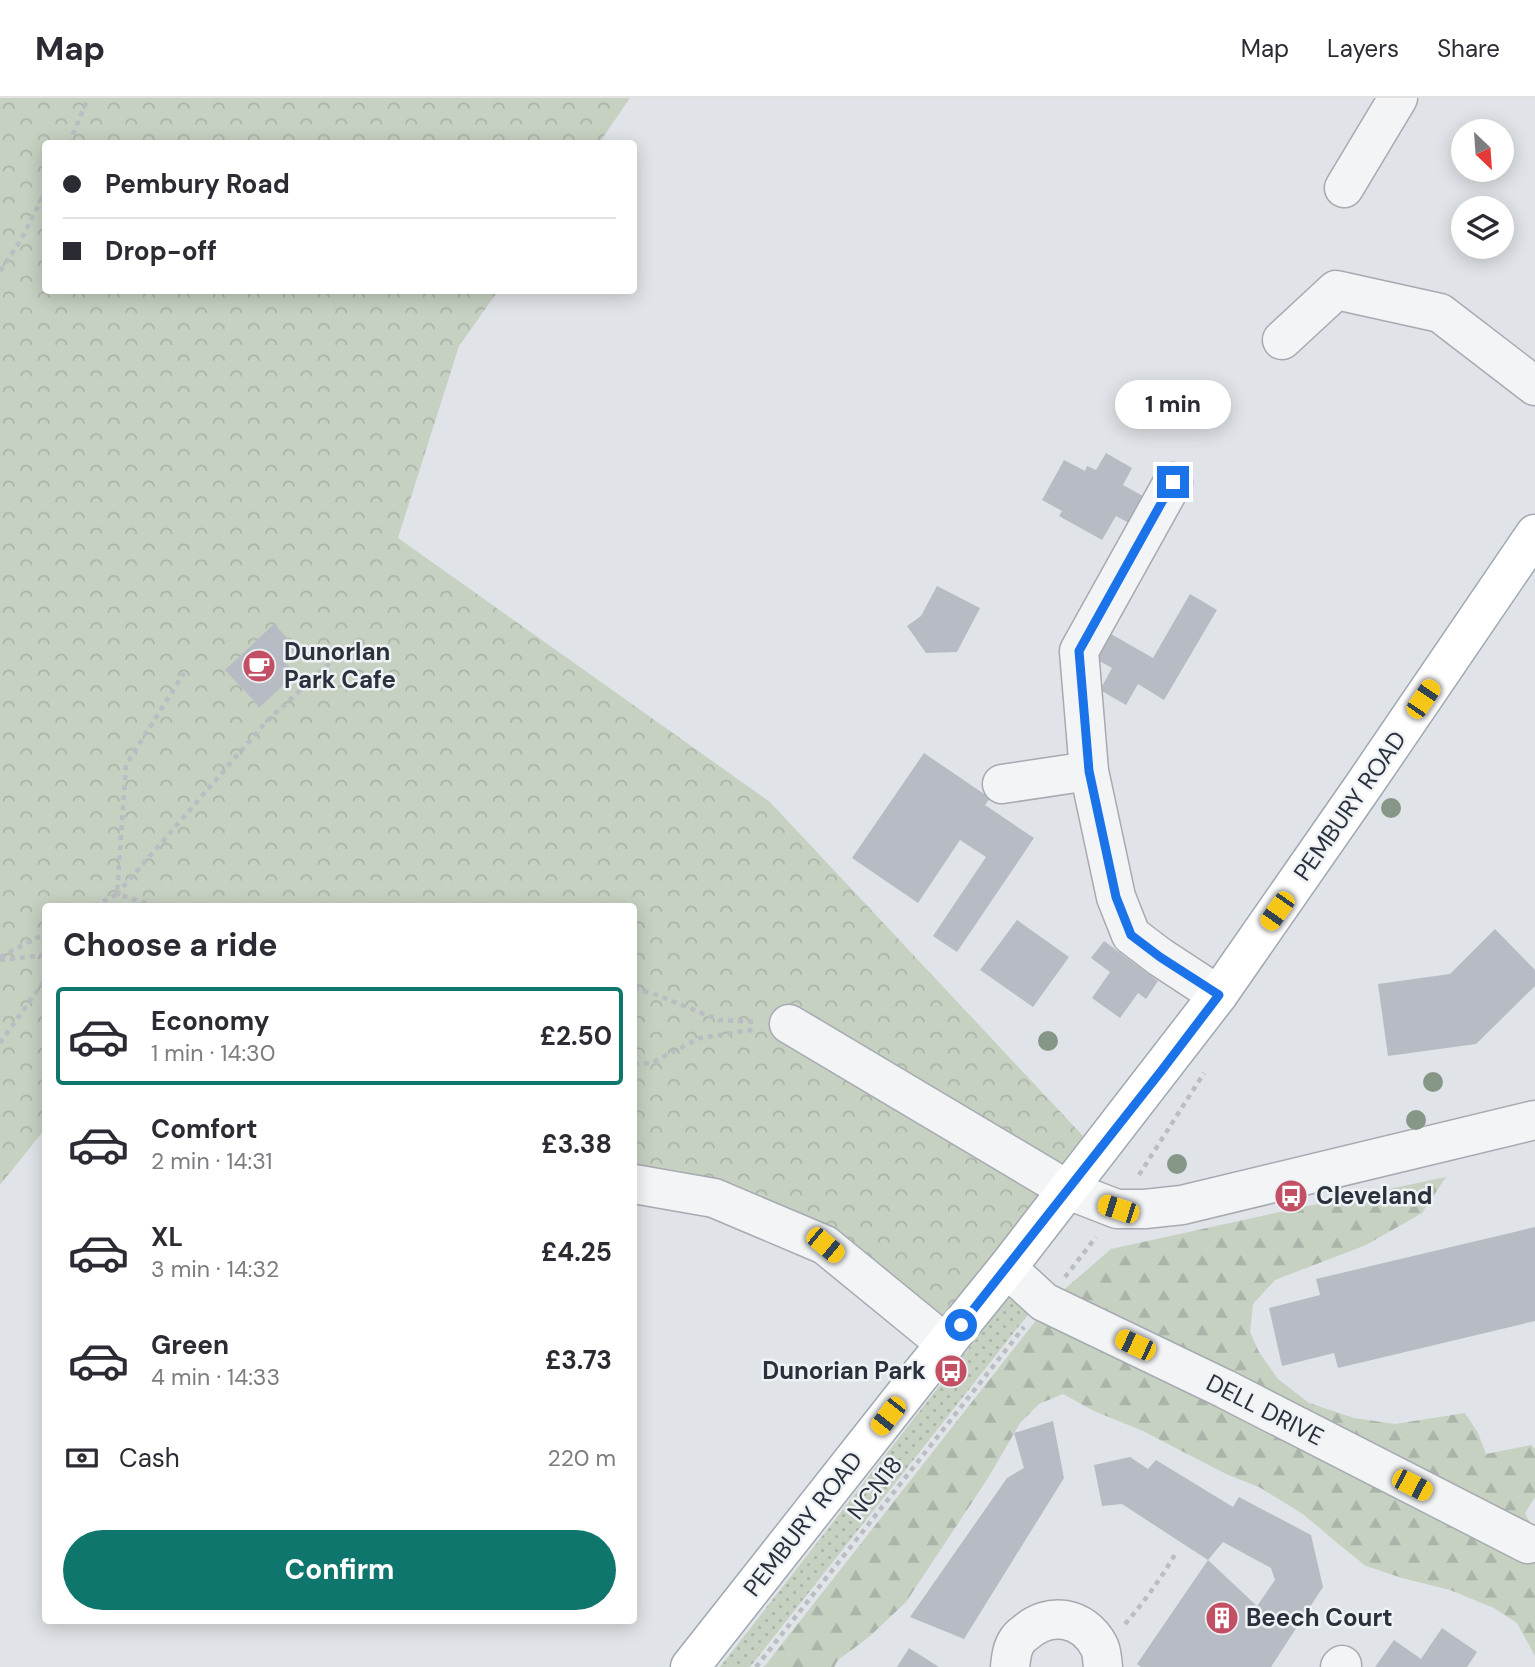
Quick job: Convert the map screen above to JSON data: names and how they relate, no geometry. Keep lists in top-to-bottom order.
{
  "streets": {
    "main road": ["PEMBURY ROAD"],
    "street": ["DELL DRIVE"],
    "path": ["NCN18"]
  },
  "crossings": [
    ["PEMBURY ROAD", "DELL DRIVE"],
    ["DELL DRIVE", "NCN18"]
  ],
  "places": {
    "cafe": ["Dunorlan Park Cafe"],
    "bus stop": ["Cleveland", "Dunorian Park"],
    "building": ["Beech Court"]
  },
  "north": "bottom right",
  "page": {
    "header": "Map",
    "nav": ["Map", "Layers", "Share"],
    "banner": ["Pembury Road", "Drop-off"],
    "bubble": "1 min",
    "heading": "Choose a ride",
    "list": [
      {
        "name": "Economy",
        "note": "1 min · 14:30",
        "value": "£2.50"
      },
      {
        "name": "Comfort",
        "note": "2 min · 14:31",
        "value": "£3.38"
      },
      {
        "name": "XL",
        "note": "3 min · 14:32",
        "value": "£4.25"
      },
      {
        "name": "Green",
        "note": "4 min · 14:33",
        "value": "£3.73"
      }
    ],
    "pay": ["Cash", "220 m"],
    "buttons": "Confirm"
  }
}
